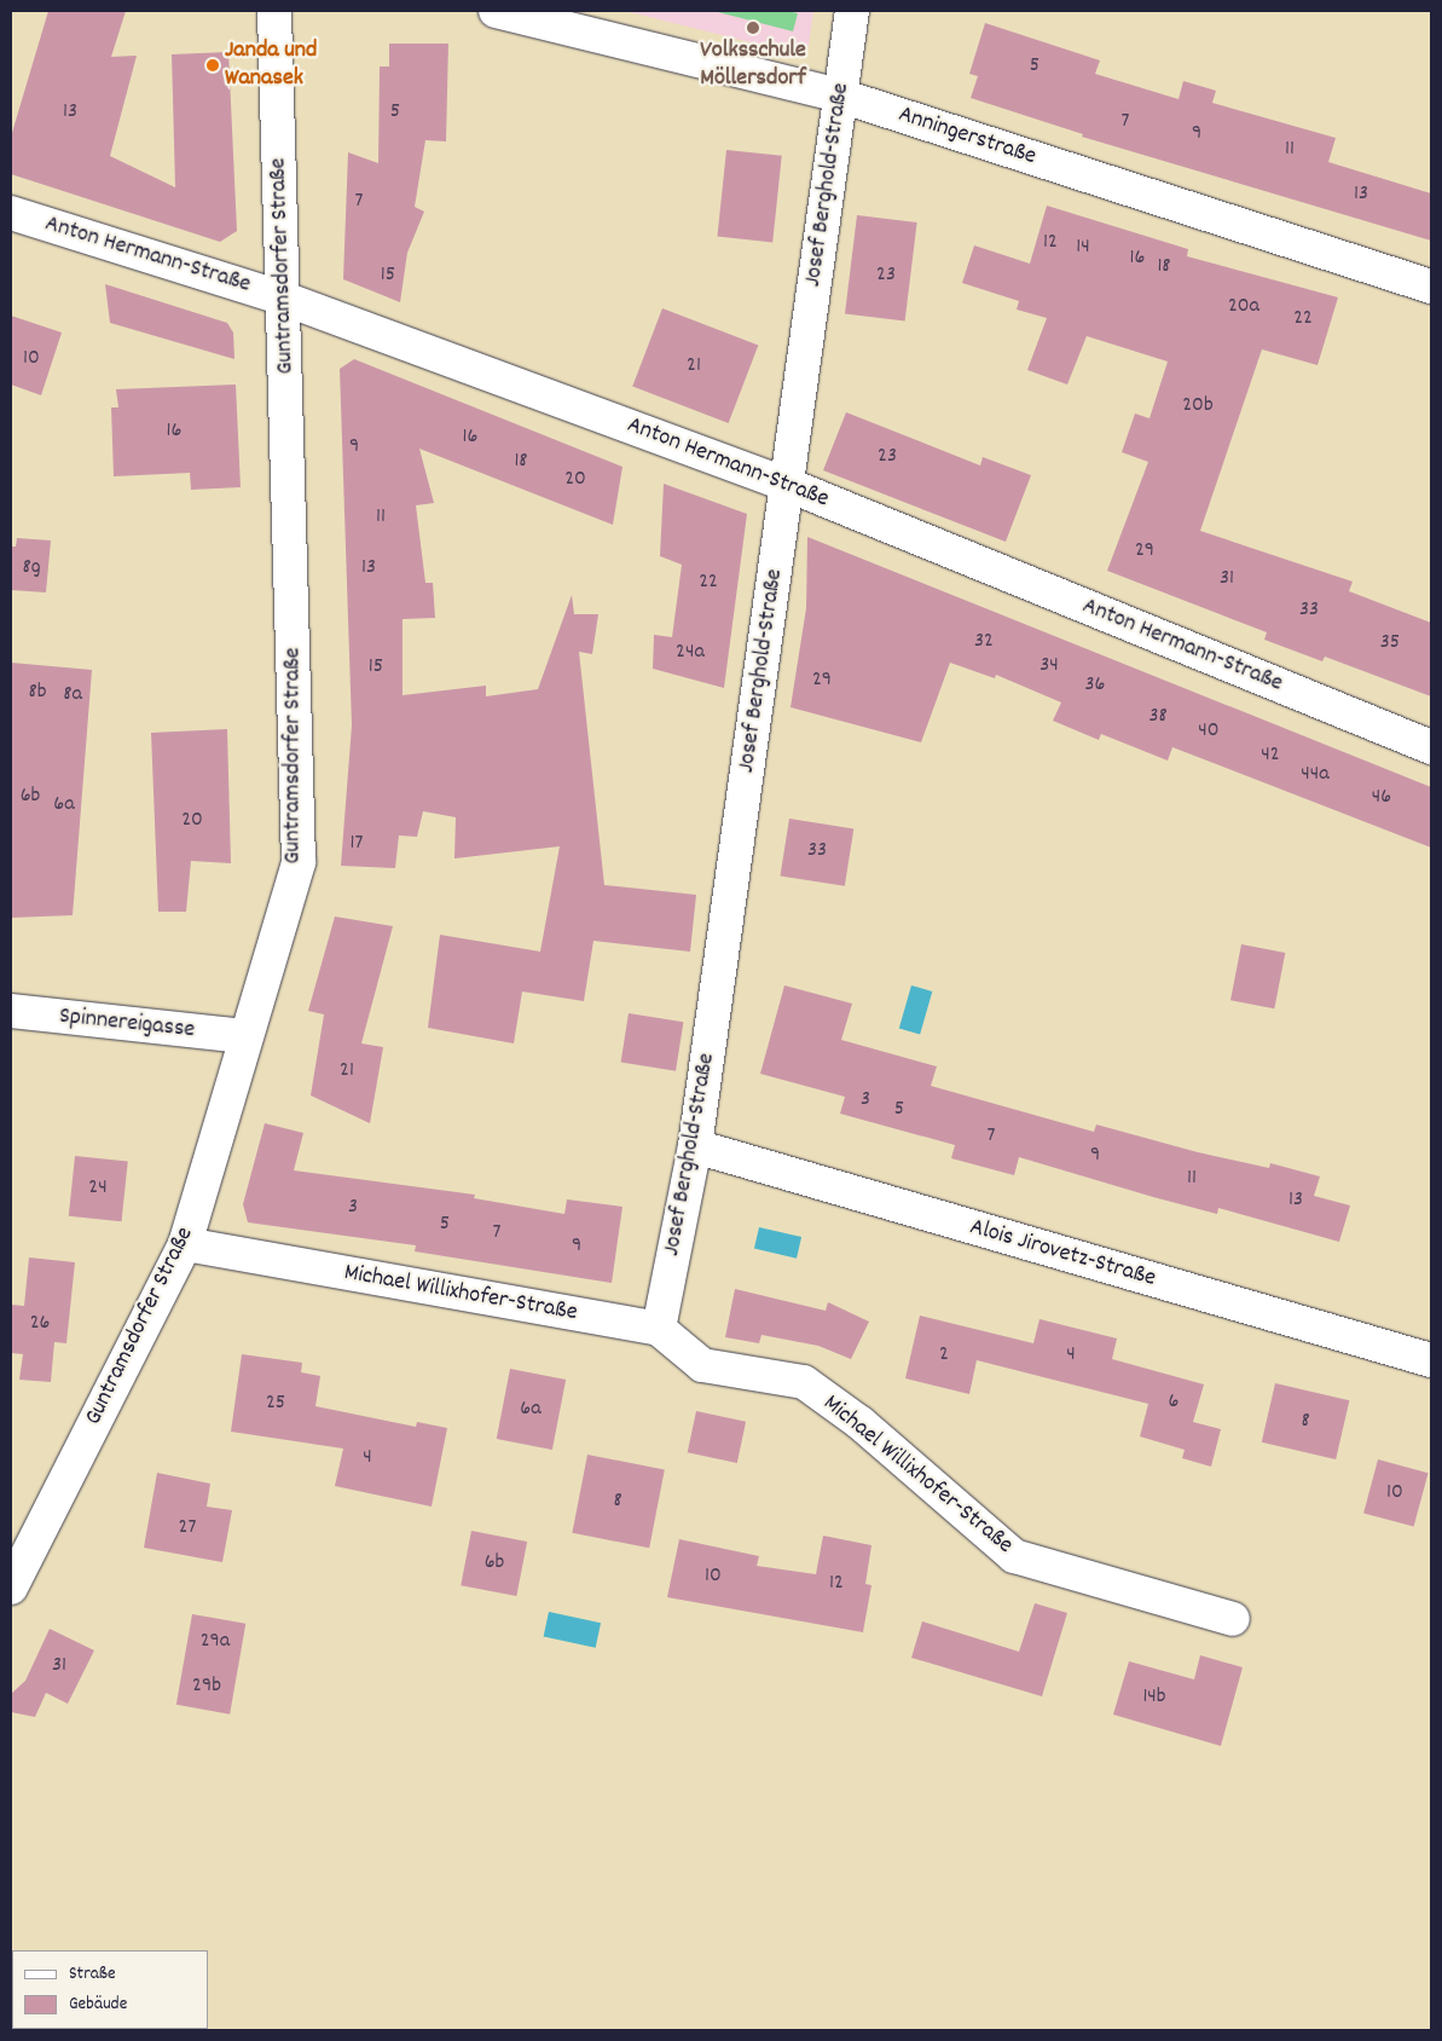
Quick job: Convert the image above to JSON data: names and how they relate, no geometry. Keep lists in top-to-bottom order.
{
  "streets": {
    "street": [
      "Anningerstraße",
      "Josef Berghold-Straße",
      "Anton Hermann-Straße",
      "Guntramsdorfer Straße",
      "Spinnereigasse",
      "Alois Jirovetz-Straße",
      "Michael Willixhofer-Straße"
    ]
  },
  "crossings": [
    ["Anningerstraße", "Josef Berghold-Straße"],
    ["Josef Berghold-Straße", "Anton Hermann-Straße"],
    ["Josef Berghold-Straße", "Alois Jirovetz-Straße"],
    ["Josef Berghold-Straße", "Michael Willixhofer-Straße"],
    ["Anton Hermann-Straße", "Guntramsdorfer Straße"],
    ["Guntramsdorfer Straße", "Spinnereigasse"],
    ["Guntramsdorfer Straße", "Michael Willixhofer-Straße"]
  ],
  "places": ["Volksschule Möllersdorf", "Janda und Wanasek"],
  "house_numbers": [
    "5",
    "13",
    "5",
    "7",
    "9",
    "11",
    "13",
    "7",
    "12",
    "14",
    "16",
    "18",
    "15",
    "23",
    "20a",
    "22",
    "10",
    "21",
    "20b",
    "16",
    "16",
    "9",
    "23",
    "18",
    "20",
    "11",
    "29",
    "8g",
    "13",
    "31",
    "22",
    "33",
    "32",
    "35",
    "24a",
    "34",
    "15",
    "29",
    "36",
    "8b",
    "8a",
    "38",
    "40",
    "42",
    "44a",
    "6b",
    "46",
    "6a",
    "20",
    "17",
    "33",
    "21",
    "3",
    "5",
    "7",
    "9",
    "11",
    "24",
    "13",
    "3",
    "5",
    "7",
    "9",
    "26",
    "2",
    "4",
    "6",
    "25",
    "6a",
    "8",
    "4",
    "10",
    "8",
    "27",
    "6b",
    "10",
    "12",
    "29a",
    "31",
    "29b",
    "14b"
  ],
  "legend": ["Straße", "Gebäude"]
}
